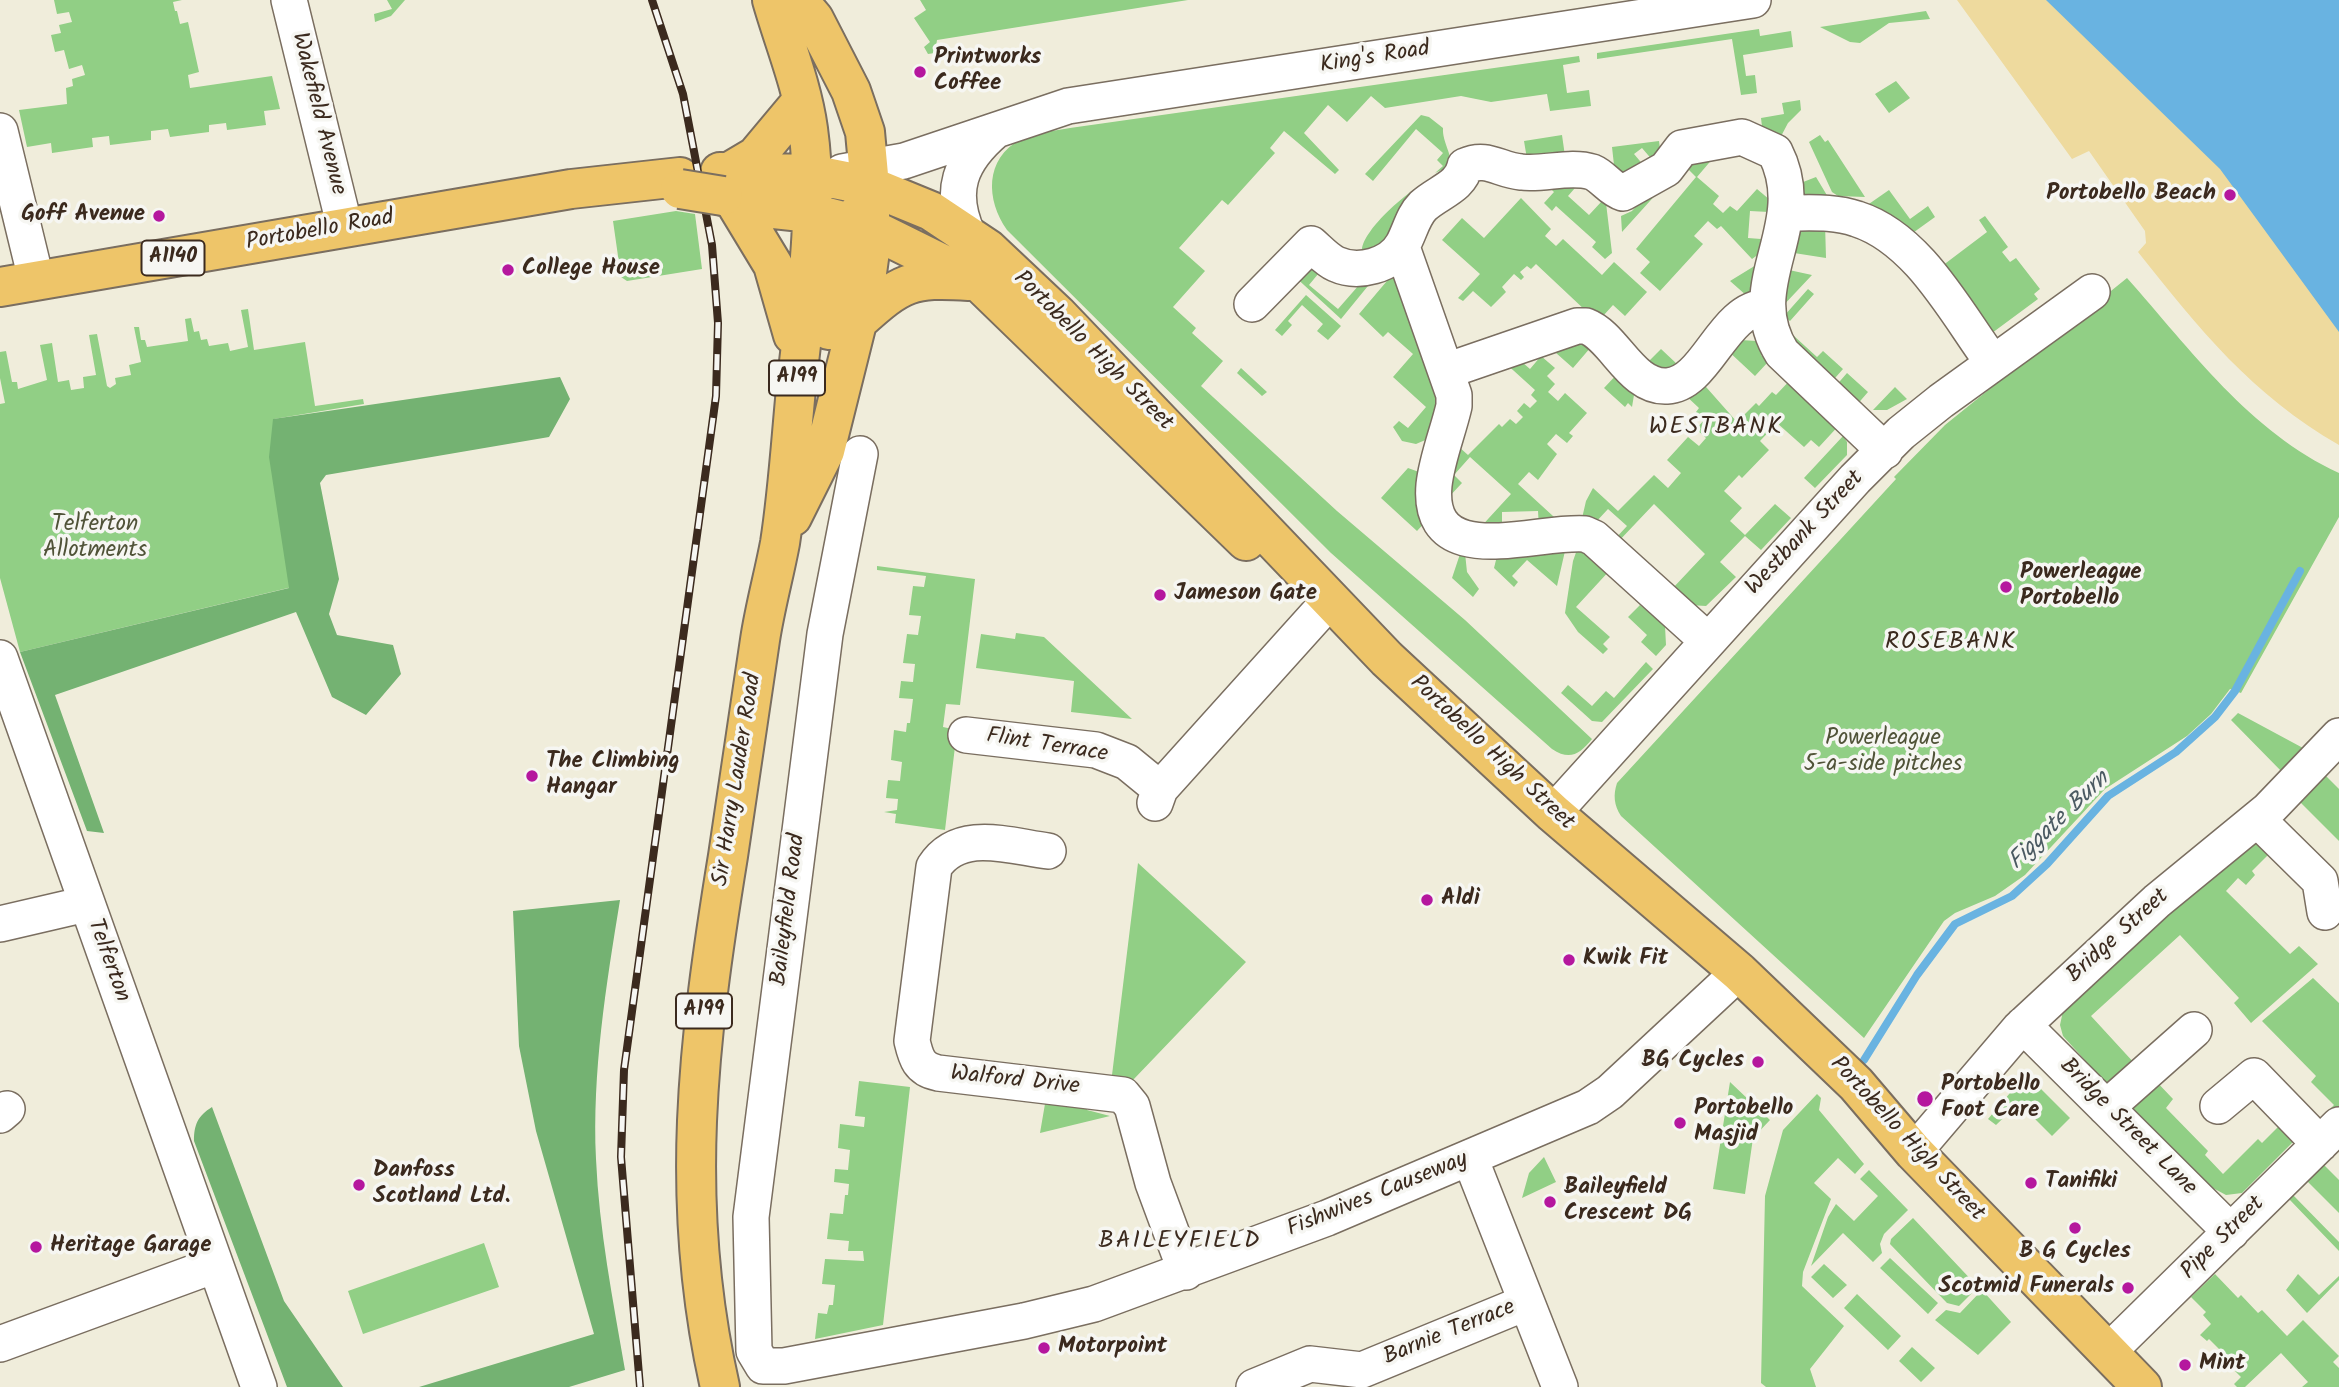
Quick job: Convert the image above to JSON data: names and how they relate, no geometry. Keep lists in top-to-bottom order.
{
  "streets": {
    "main road": [
      "Portobello Road",
      "A1140",
      "Portobello High Street",
      "A199",
      "Sir Harry Lauder Road"
    ],
    "street": [
      "King's Road",
      "Wakefield Avenue",
      "Westbank Street",
      "Flint Terrace",
      "Baileyfield Road",
      "Bridge Street",
      "Telferton",
      "Walford Drive",
      "Bridge Street Lane",
      "Fishwives Causeway",
      "Pipe Street",
      "Barnie Terrace"
    ]
  },
  "crossings": [
    ["King's Road", "Portobello Road"],
    ["King's Road", "Portobello High Street"],
    ["King's Road", "A199"],
    ["King's Road", "Sir Harry Lauder Road"],
    ["Wakefield Avenue", "Portobello Road"],
    ["Portobello Road", "Portobello High Street"],
    ["Portobello Road", "A199"],
    ["Portobello Road", "Sir Harry Lauder Road"],
    ["Portobello High Street", "A199"],
    ["Portobello High Street", "Westbank Street"],
    ["Portobello High Street", "Sir Harry Lauder Road"],
    ["Portobello High Street", "Bridge Street"],
    ["Portobello High Street", "Fishwives Causeway"],
    ["Portobello High Street", "Pipe Street"],
    ["A199", "Sir Harry Lauder Road"],
    ["Baileyfield Road", "Fishwives Causeway"],
    ["Bridge Street", "Bridge Street Lane"],
    ["Walford Drive", "Fishwives Causeway"],
    ["Bridge Street Lane", "Pipe Street"]
  ],
  "districts": ["WESTBANK", "ROSEBANK", "BAILEYFIELD"],
  "water": ["Figgate Burn"],
  "parks": ["Telferton Allotments", "Powerleague 5-a-side pitches"],
  "places": [
    "Printworks Coffee",
    "Portobello Beach",
    "Goff Avenue",
    "College House",
    "Powerleague Portobello",
    "Jameson Gate",
    "The Climbing Hangar",
    "Aldi",
    "Kwik Fit",
    "BG Cycles",
    "Portobello Foot Care",
    "Portobello Masjid",
    "Tanifiki",
    "Danfoss Scotland Ltd.",
    "Baileyfield Crescent DG",
    "B G Cycles",
    "Heritage Garage",
    "Scotmid Funerals",
    "Motorpoint",
    "Mint"
  ]
}
